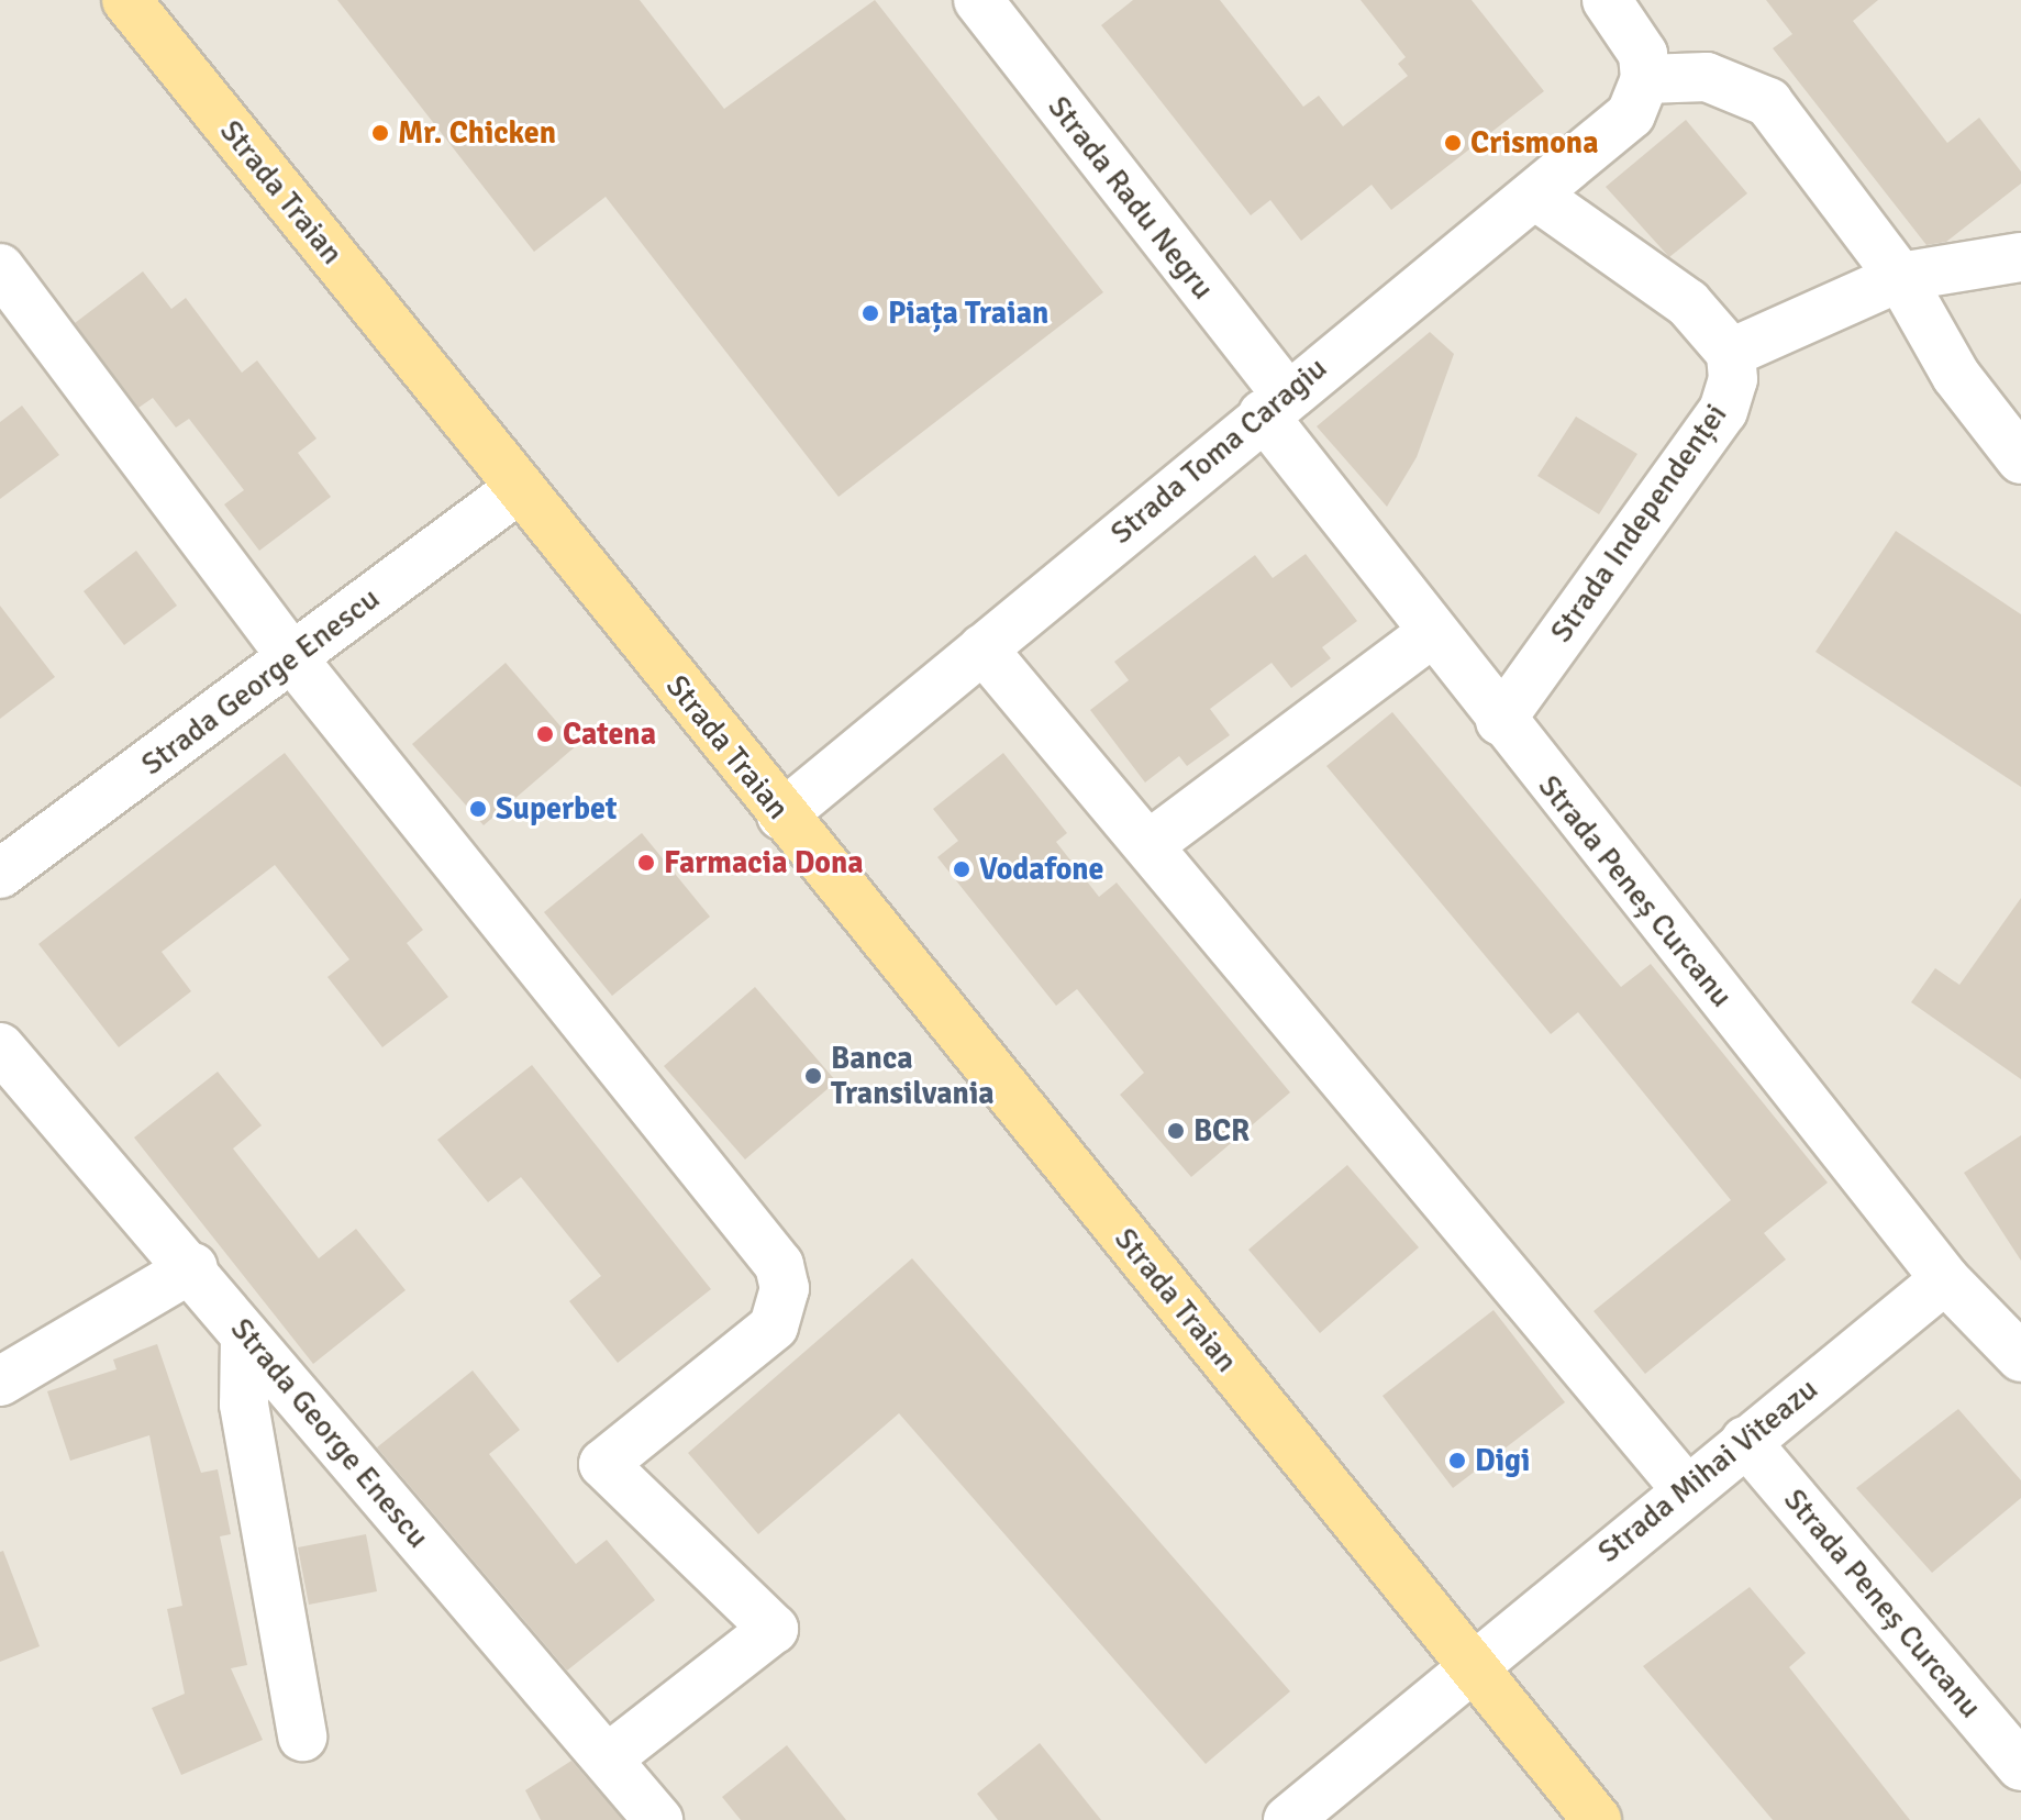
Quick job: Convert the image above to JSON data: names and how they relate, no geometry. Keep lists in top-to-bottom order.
{
  "streets": {
    "main road": ["Strada Traian"],
    "street": [
      "Strada Radu Negru",
      "Strada Toma Caragiu",
      "Strada Independenței",
      "Strada George Enescu",
      "Strada Peneș Curcanu",
      "Strada Mihai Viteazu"
    ]
  },
  "crossings": [
    ["Strada Traian", "Strada Toma Caragiu"],
    ["Strada Traian", "Strada George Enescu"],
    ["Strada Traian", "Strada Mihai Viteazu"],
    ["Strada Radu Negru", "Strada Toma Caragiu"],
    ["Strada Radu Negru", "Strada Peneș Curcanu"],
    ["Strada Toma Caragiu", "Strada Peneș Curcanu"],
    ["Strada Independenței", "Strada Peneș Curcanu"],
    ["Strada Peneș Curcanu", "Strada Mihai Viteazu"]
  ],
  "places": [
    "Mr. Chicken",
    "Crismona",
    "Piața Traian",
    "Catena",
    "Superbet",
    "Farmacia Dona",
    "Vodafone",
    "Banca Transilvania",
    "BCR",
    "Digi"
  ]
}
